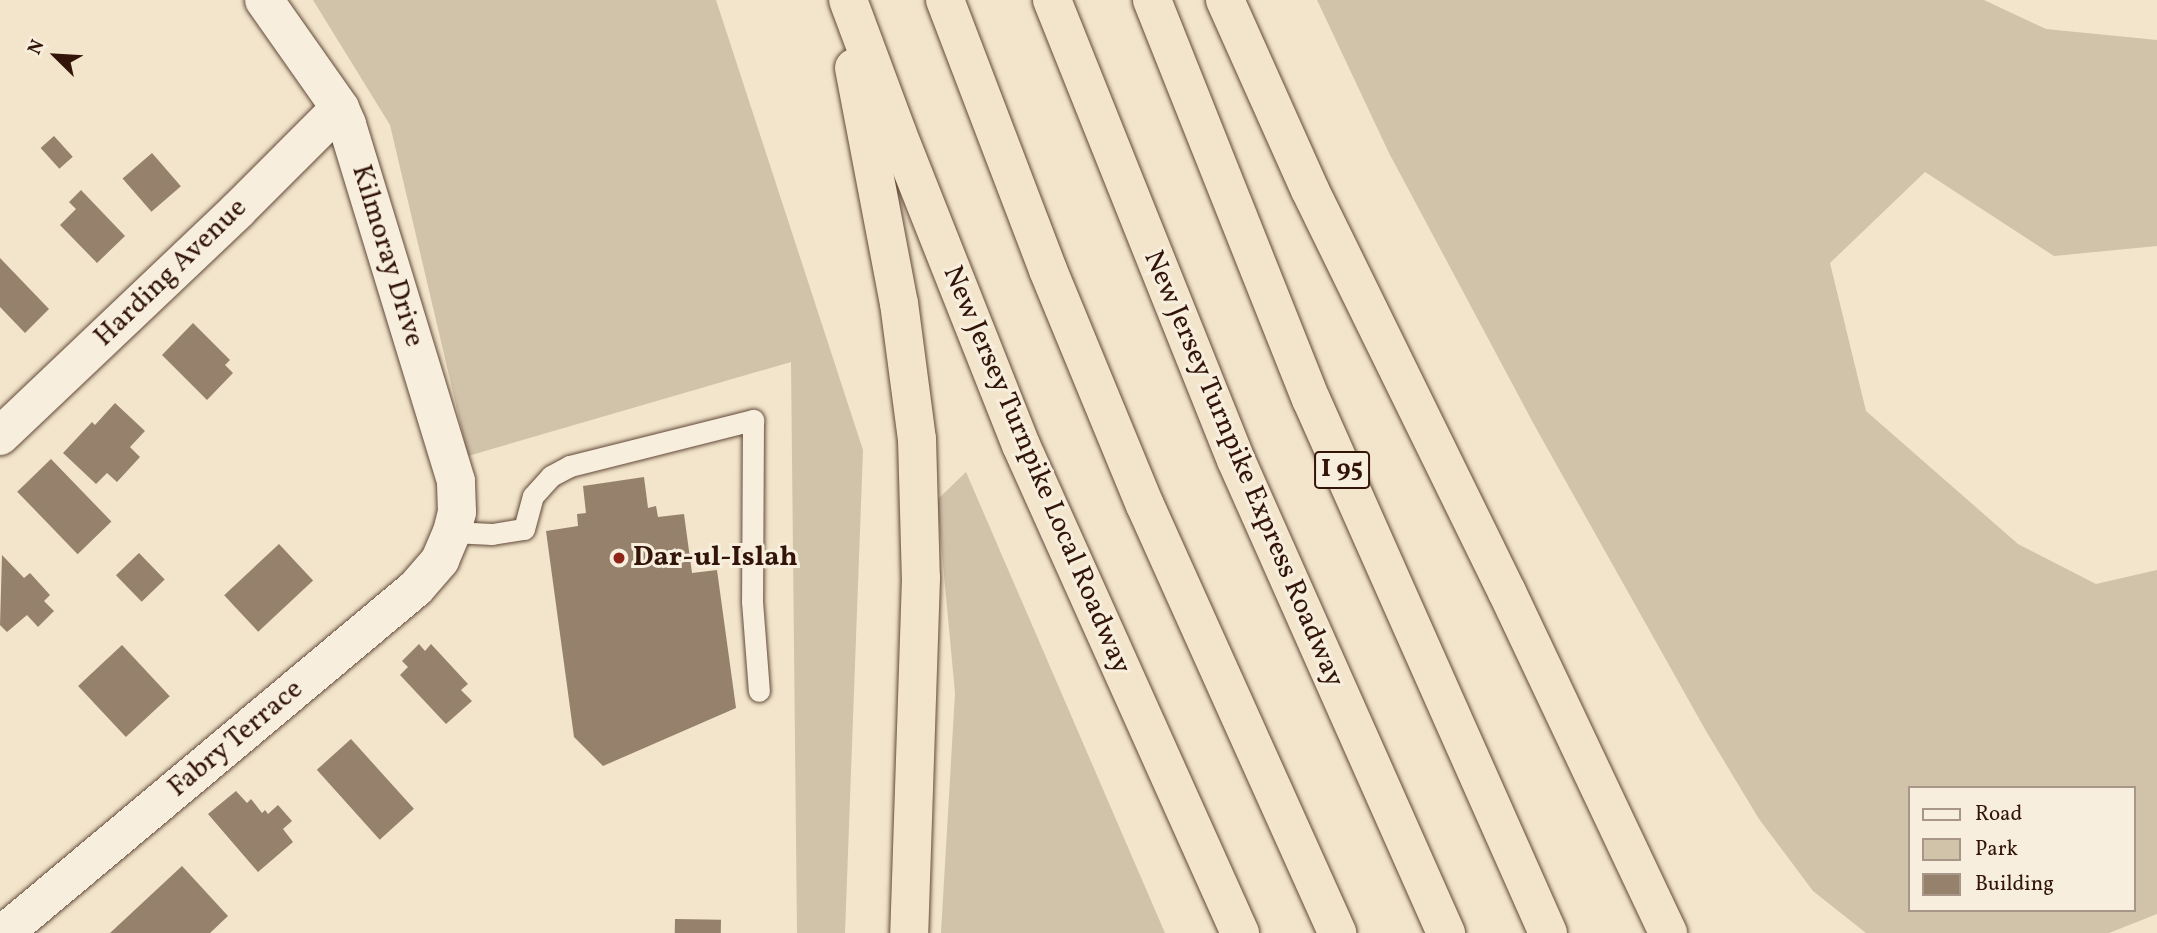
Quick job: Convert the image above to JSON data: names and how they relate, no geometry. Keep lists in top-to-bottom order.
{
  "streets": {
    "highway": ["New Jersey Turnpike Express Roadway", "New Jersey Turnpike Local Roadway", "I 95"],
    "street": ["Kilmoray Drive", "Harding Avenue", "Fabry Terrace"]
  },
  "crossings": [
    ["Kilmoray Drive", "Harding Avenue"],
    ["Kilmoray Drive", "Fabry Terrace"]
  ],
  "places": ["Dar-ul-Islah"],
  "legend": ["Road", "Park", "Building"],
  "north": "top left"
}
